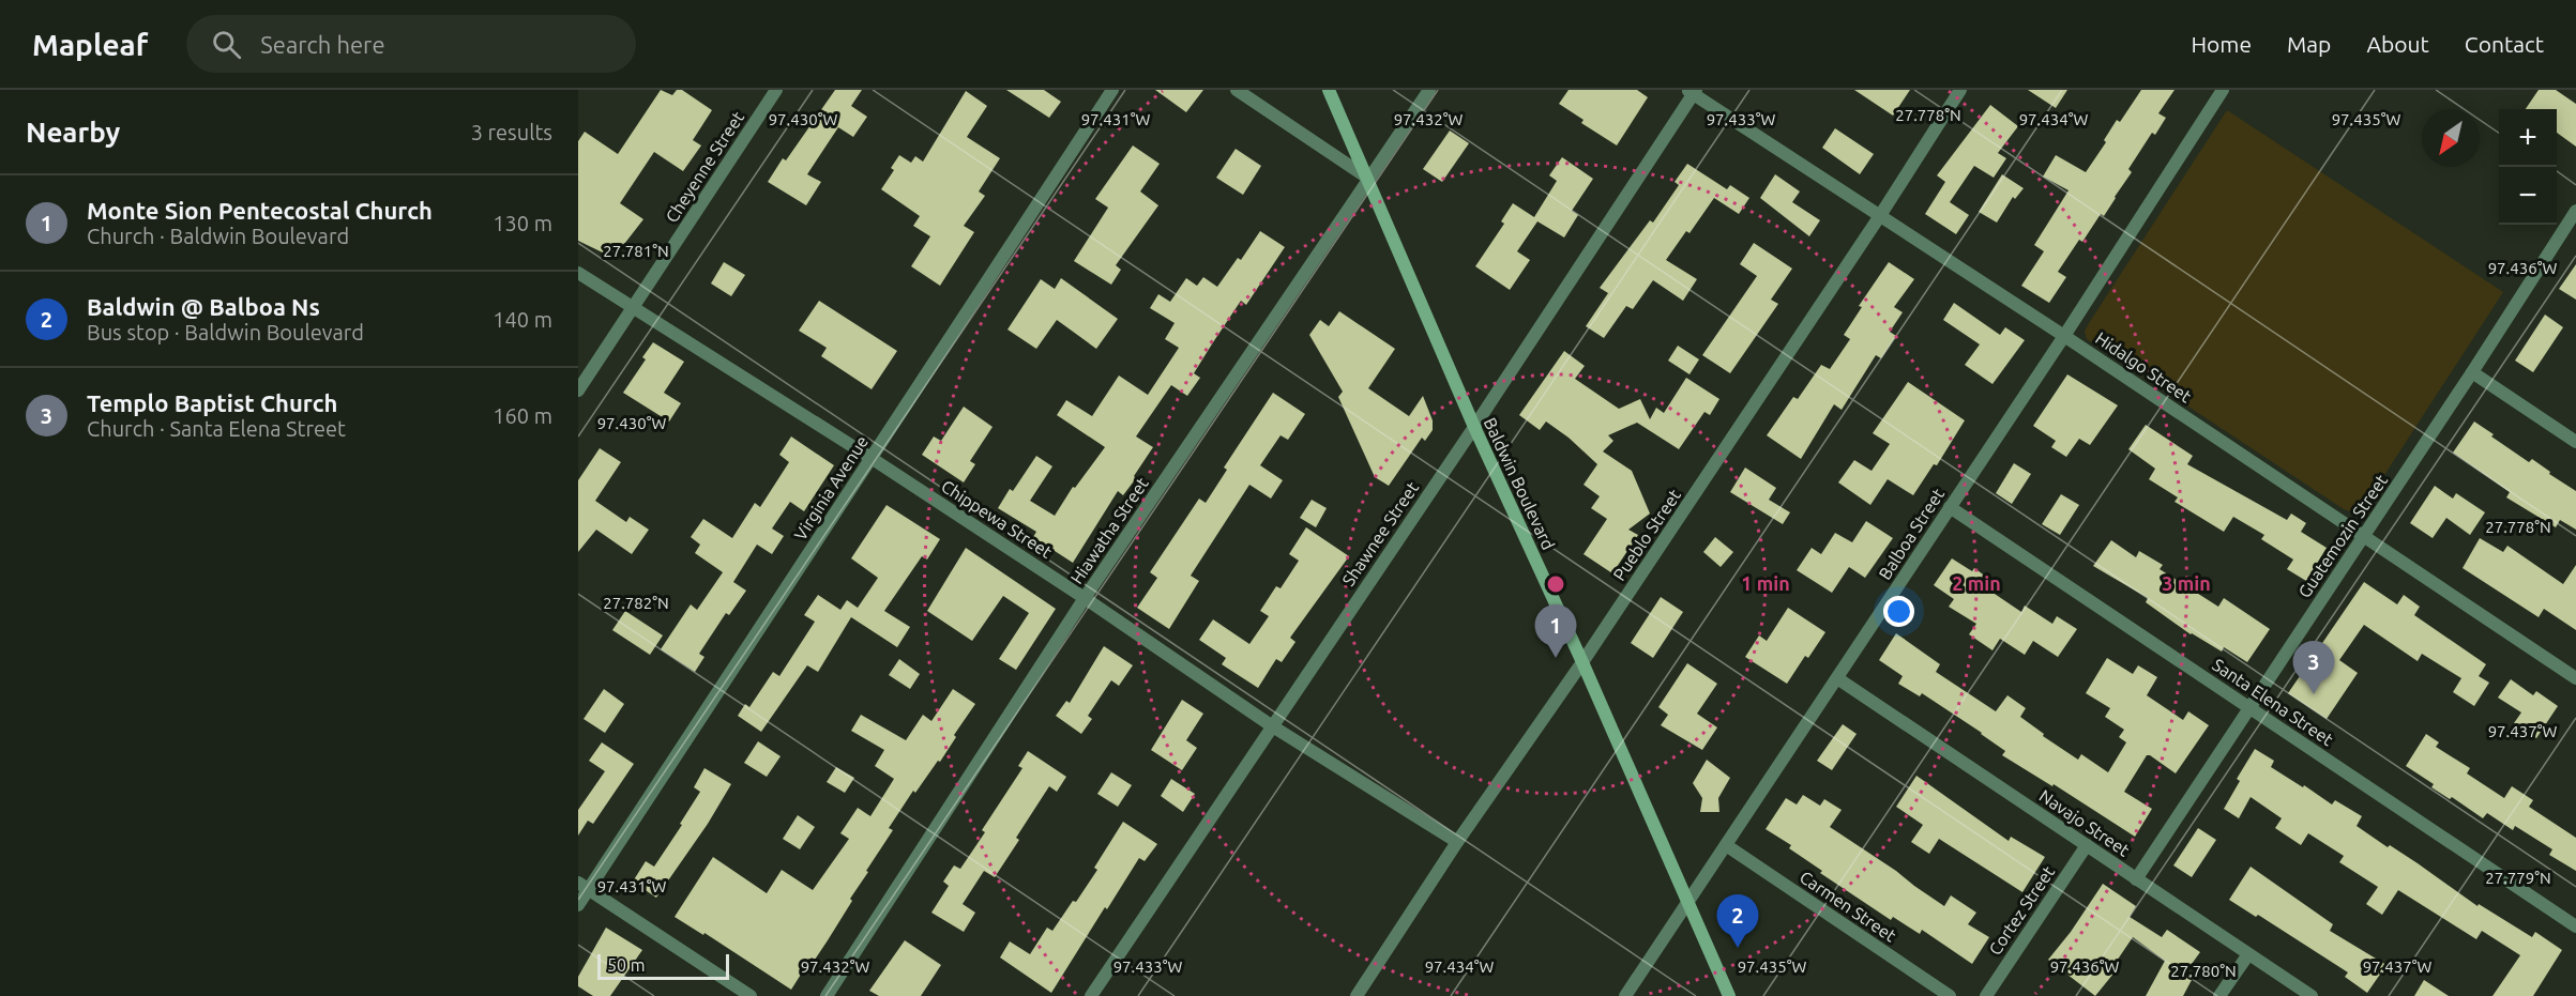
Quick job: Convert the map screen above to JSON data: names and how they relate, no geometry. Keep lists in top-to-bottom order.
{
  "streets": {
    "main road": ["Baldwin Boulevard"],
    "street": [
      "Cheyenne Street",
      "Hidalgo Street",
      "Virginia Avenue",
      "Chippewa Street",
      "Hiawatha Street",
      "Shawnee Street",
      "Balboa Street",
      "Pueblo Street",
      "Guatemozin Street",
      "Santa Elena Street",
      "Navajo Street",
      "Carmen Street",
      "Cortez Street"
    ]
  },
  "crossings": [
    ["Cheyenne Street", "Chippewa Street"],
    ["Hidalgo Street", "Shawnee Street"],
    ["Hidalgo Street", "Balboa Street"],
    ["Hidalgo Street", "Pueblo Street"],
    ["Hidalgo Street", "Guatemozin Street"],
    ["Baldwin Boulevard", "Hiawatha Street"],
    ["Baldwin Boulevard", "Shawnee Street"],
    ["Baldwin Boulevard", "Balboa Street"],
    ["Baldwin Boulevard", "Pueblo Street"],
    ["Virginia Avenue", "Chippewa Street"],
    ["Chippewa Street", "Hiawatha Street"],
    ["Chippewa Street", "Shawnee Street"],
    ["Chippewa Street", "Pueblo Street"],
    ["Balboa Street", "Santa Elena Street"],
    ["Balboa Street", "Navajo Street"],
    ["Balboa Street", "Carmen Street"],
    ["Guatemozin Street", "Santa Elena Street"],
    ["Guatemozin Street", "Navajo Street"],
    ["Navajo Street", "Cortez Street"]
  ],
  "scale_bar": "50 m",
  "north": "bottom left",
  "page": {
    "header": "Mapleaf",
    "search": "Search here",
    "nav": [
      "Home",
      "Map",
      "About",
      "Contact"
    ],
    "heading": ["Nearby", "3 results"],
    "map_buttons": ["+", "−"],
    "list": [
      {
        "mark": "1",
        "name": "Monte Sion Pentecostal Church",
        "note": "Church · Baldwin Boulevard",
        "value": "130 m"
      },
      {
        "mark": "2",
        "name": "Baldwin @ Balboa Ns",
        "note": "Bus stop · Baldwin Boulevard",
        "value": "140 m"
      },
      {
        "mark": "3",
        "name": "Templo Baptist Church",
        "note": "Church · Santa Elena Street",
        "value": "160 m"
      }
    ],
    "pins": ["1", "3", "2"],
    "scale": "50 m"
  },
  "coordinates": [
    "27.778°N",
    "97.430°W",
    "97.431°W",
    "97.432°W",
    "97.433°W",
    "97.434°W",
    "97.435°W",
    "27.781°N",
    "97.436°W",
    "27.782°N",
    "97.437°W",
    "27.779°N",
    "27.780°N"
  ],
  "rings": ["1 min", "2 min", "3 min"]
}
